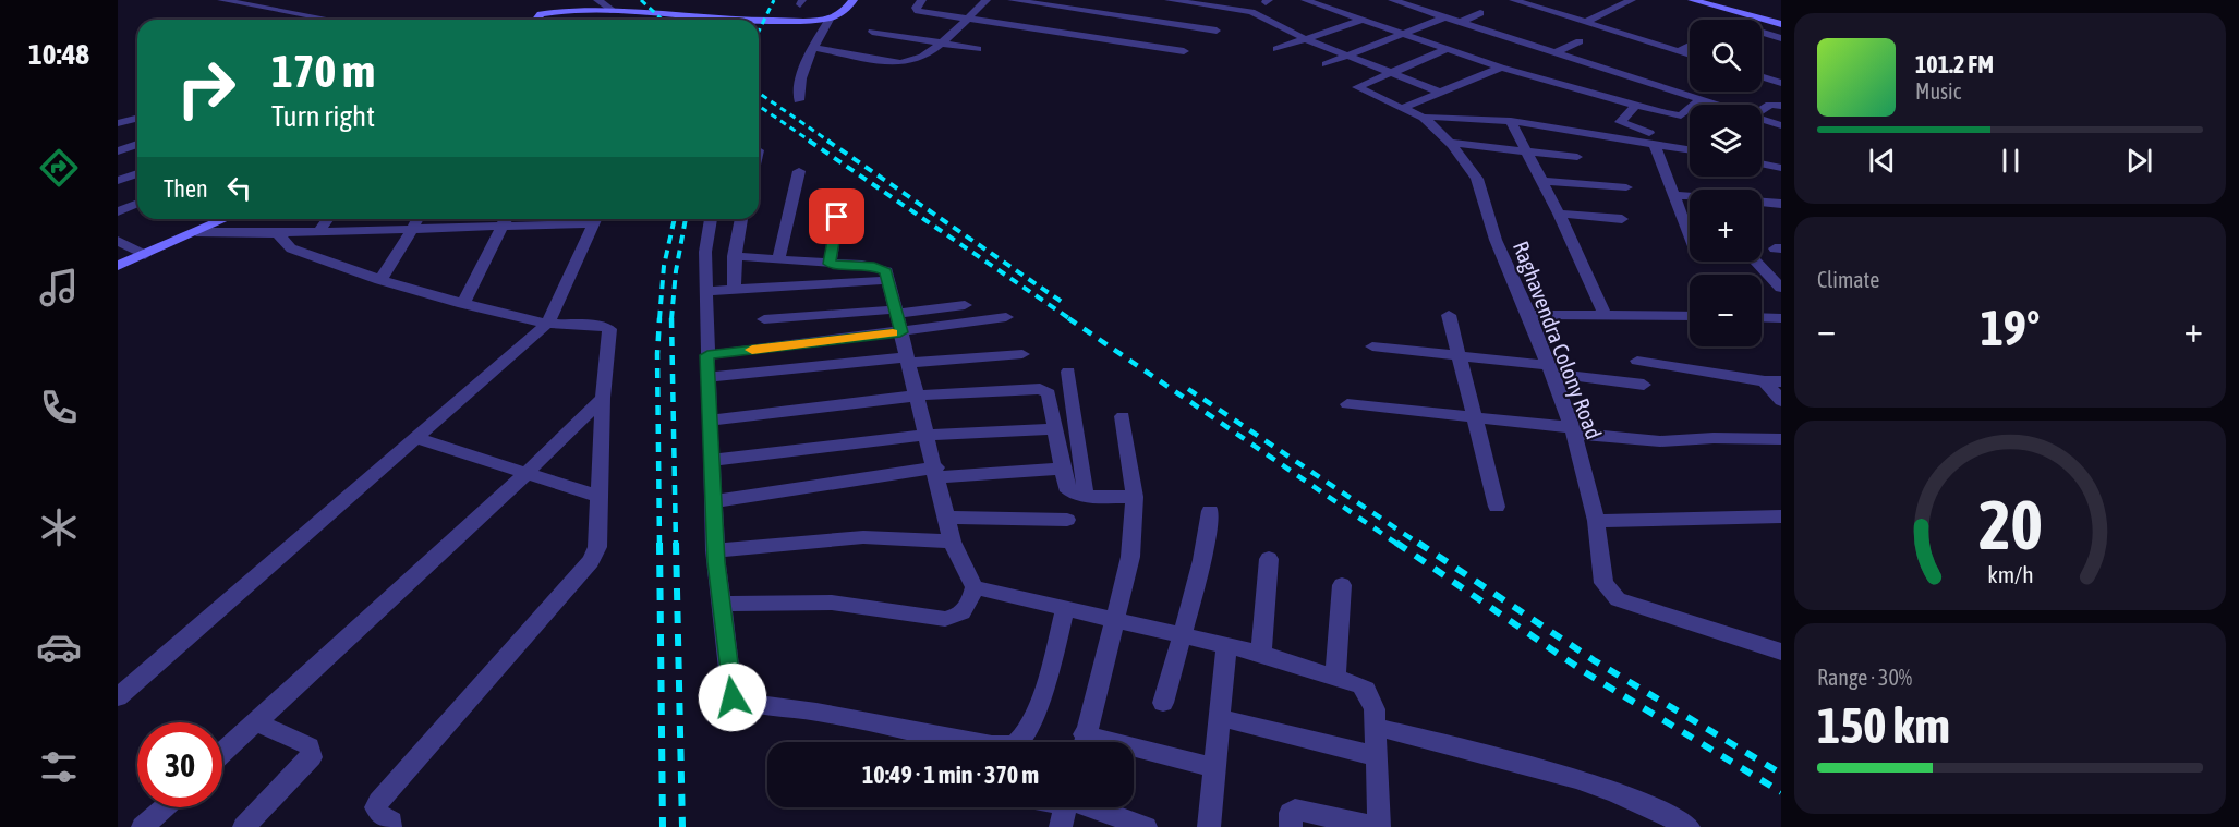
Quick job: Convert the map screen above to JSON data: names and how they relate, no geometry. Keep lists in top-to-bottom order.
{
  "streets": {
    "street": ["Raghavendra Colony Road"]
  },
  "page": {
    "tabs": "10:48",
    "map_buttons": ["+", "−"],
    "turn": ["170 m", "Turn right"],
    "song": ["101.2 FM", "Music"],
    "then": "Then",
    "tile": [
      "Climate",
      ["Range · 30%", "150 km"]
    ],
    "heat": ["−", "19°", "+"],
    "limit": "30",
    "trip": "10:49 · 1 min · 370 m",
    "gauge": ["20", "km/h"]
  }
}
